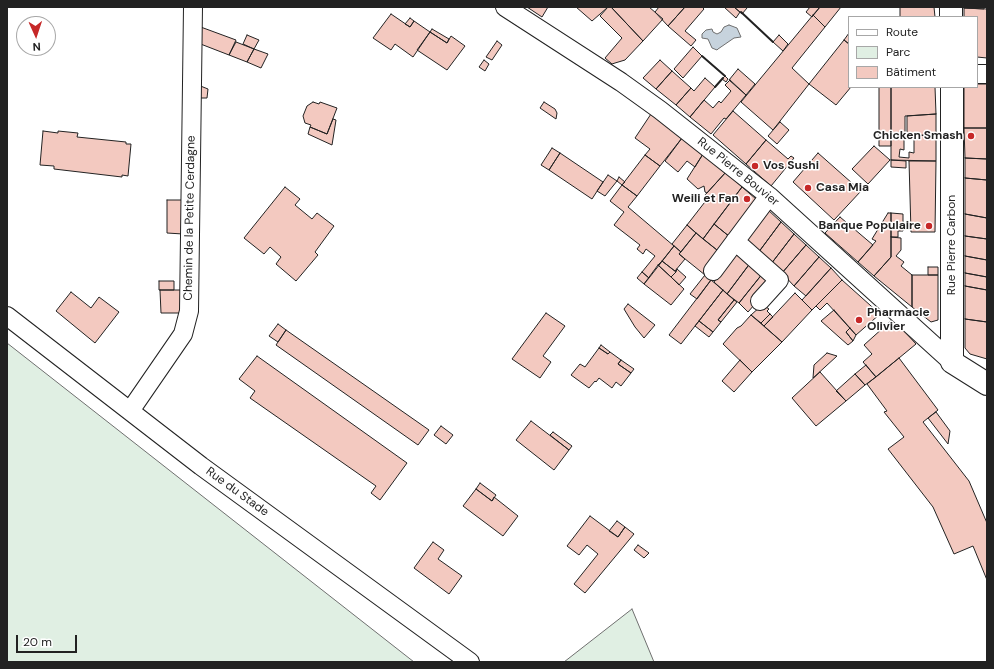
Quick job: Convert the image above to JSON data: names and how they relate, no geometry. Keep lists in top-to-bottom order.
{
  "streets": {
    "street": [
      "Rue Pierre Bouvier",
      "Chemin de la Petite Cerdagne",
      "Rue Pierre Carbon",
      "Rue du Stade"
    ]
  },
  "crossings": [
    ["Rue Pierre Bouvier", "Rue Pierre Carbon"],
    ["Chemin de la Petite Cerdagne", "Rue du Stade"]
  ],
  "places": [
    "Chicken Smash",
    "Vos Sushi",
    "Casa Mia",
    "Weili et Fan",
    "Banque Populaire",
    "Pharmacie Olivier"
  ],
  "legend": ["Route", "Parc", "Bâtiment"],
  "scale_bar": "20 m",
  "north": "bottom"
}
